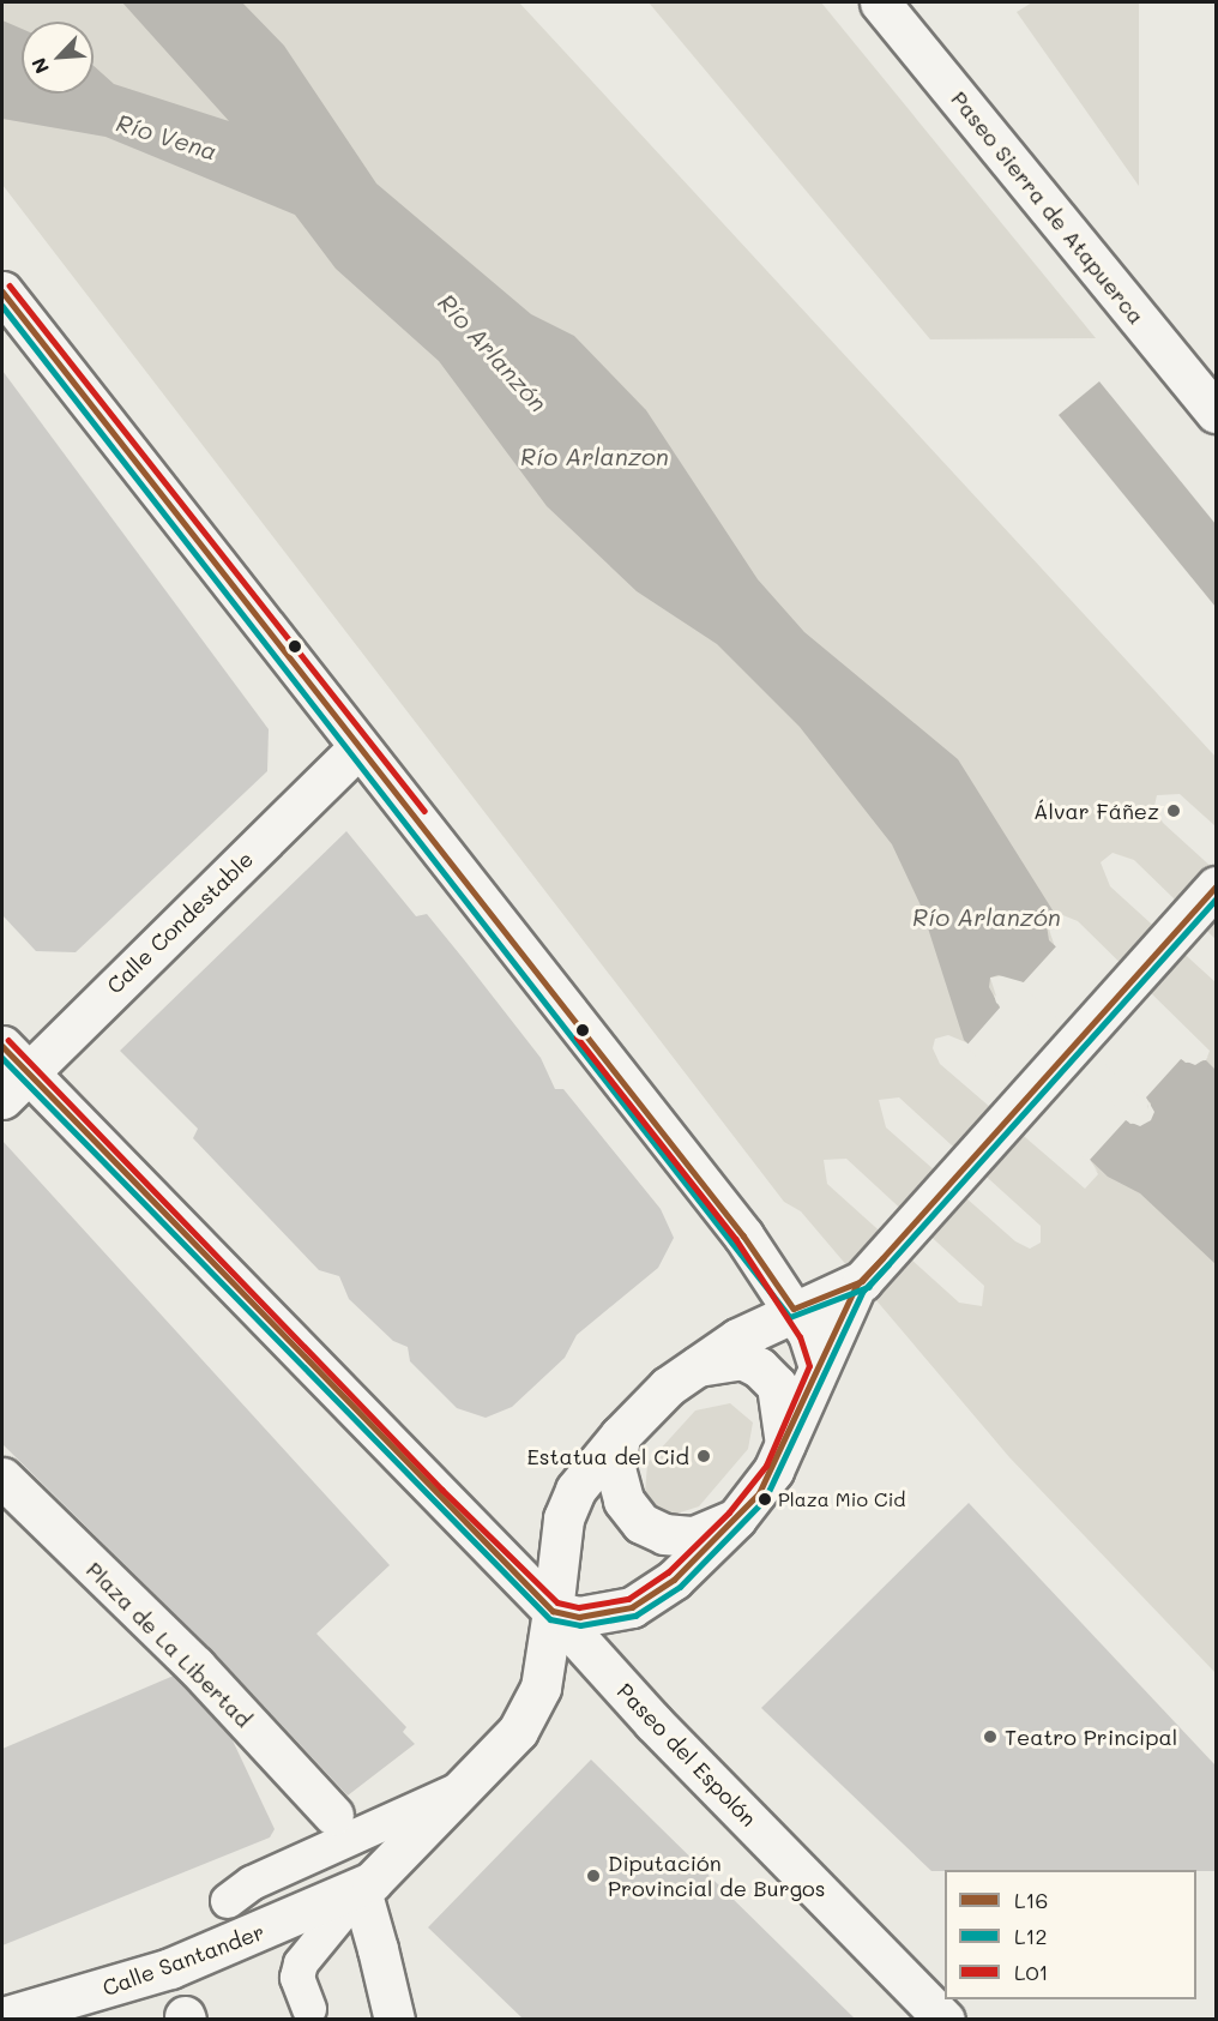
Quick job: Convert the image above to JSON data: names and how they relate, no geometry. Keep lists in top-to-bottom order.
{
  "streets": {
    "main road": [
      "Paseo Sierra de Atapuerca",
      "Calle Condestable",
      "Plaza de La Libertad",
      "Paseo del Espolón",
      "Calle Santander"
    ]
  },
  "crossings": [
    ["Calle Condestable", "Paseo del Espolón"],
    ["Paseo del Espolón", "Calle Santander"]
  ],
  "water": ["Río Vena", "Río Arlanzón", "Río Arlanzon"],
  "places": [
    "Álvar Fáñez",
    "Estatua del Cid",
    "Plaza Mio Cid",
    "Teatro Principal",
    "Diputación Provincial de Burgos"
  ],
  "lines": ["transit line L01", "transit line L16", "transit line L12"],
  "legend": ["L16", "L12", "L01"],
  "north": "bottom left"
}
